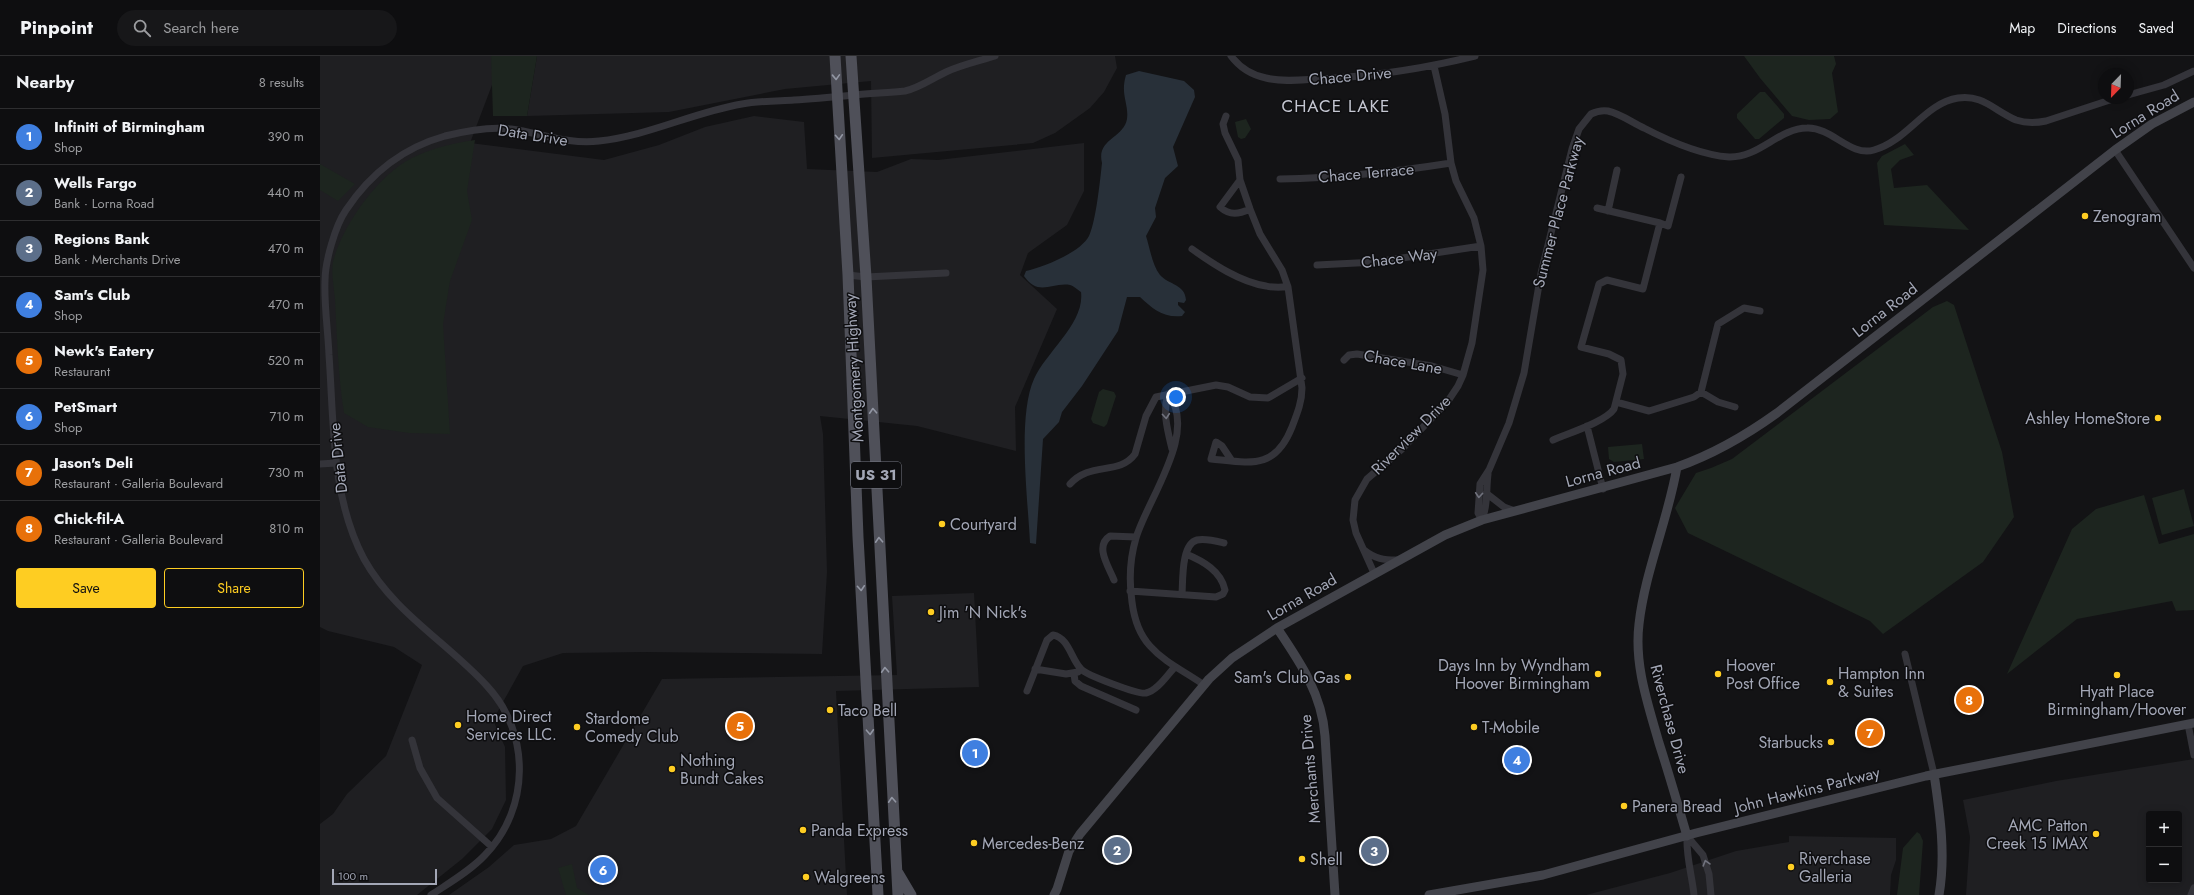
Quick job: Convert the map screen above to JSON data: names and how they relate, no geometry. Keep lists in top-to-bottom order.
{
  "streets": {
    "main road": ["Montgomery Highway", "US 31"],
    "street": [
      "Chace Drive",
      "Lorna Road",
      "Data Drive",
      "Chace Terrace",
      "Summer Place Parkway",
      "Chace Way",
      "Chace Lane",
      "Riverview Drive",
      "Riverchase Drive",
      "Merchants Drive",
      "John Hawkins Parkway"
    ]
  },
  "crossings": [
    ["Chace Drive", "Riverview Drive"],
    ["Lorna Road", "Summer Place Parkway"],
    ["Lorna Road", "Riverview Drive"],
    ["Lorna Road", "Riverchase Drive"],
    ["Lorna Road", "Merchants Drive"],
    ["Data Drive", "Montgomery Highway"],
    ["Chace Terrace", "Riverview Drive"],
    ["Chace Way", "Riverview Drive"],
    ["Chace Lane", "Riverview Drive"],
    ["Riverchase Drive", "John Hawkins Parkway"]
  ],
  "districts": ["CHACE LAKE"],
  "places": [
    "Zenogram",
    "Ashley HomeStore",
    "Courtyard",
    "Jim 'N Nick's",
    "Days Inn by Wyndham Hoover Birmingham",
    "Hoover Post Office",
    "Hyatt Place Birmingham/Hoover",
    "Sam's Club Gas",
    "Hampton Inn & Suites",
    "Taco Bell",
    "Home Direct Services LLC.",
    "Stardome Comedy Club",
    "T-Mobile",
    "Starbucks",
    "Nothing Bundt Cakes",
    "Panera Bread",
    "Panda Express",
    "AMC Patton Creek 15 IMAX",
    "Mercedes-Benz",
    "Shell",
    "Riverchase Galleria",
    "Walgreens"
  ],
  "scale_bar": "100 m",
  "north": "bottom left",
  "page": {
    "header": "Pinpoint",
    "search": "Search here",
    "nav": ["Map", "Directions", "Saved"],
    "heading": ["Nearby", "8 results"],
    "list": [
      {
        "mark": "1",
        "name": "Infiniti of Birmingham",
        "note": "Shop",
        "value": "390 m"
      },
      {
        "mark": "2",
        "name": "Wells Fargo",
        "note": "Bank · Lorna Road",
        "value": "440 m"
      },
      {
        "mark": "3",
        "name": "Regions Bank",
        "note": "Bank · Merchants Drive",
        "value": "470 m"
      },
      {
        "mark": "4",
        "name": "Sam's Club",
        "note": "Shop",
        "value": "470 m"
      },
      {
        "mark": "5",
        "name": "Newk's Eatery",
        "note": "Restaurant",
        "value": "520 m"
      },
      {
        "mark": "6",
        "name": "PetSmart",
        "note": "Shop",
        "value": "710 m"
      },
      {
        "mark": "7",
        "name": "Jason's Deli",
        "note": "Restaurant · Galleria Boulevard",
        "value": "730 m"
      },
      {
        "mark": "8",
        "name": "Chick-fil-A",
        "note": "Restaurant · Galleria Boulevard",
        "value": "810 m"
      }
    ],
    "buttons": ["Save", "Share"],
    "pins": [
      "8",
      "5",
      "7",
      "1",
      "4",
      "2",
      "3",
      "6"
    ],
    "map_buttons": ["+", "−"],
    "scale": "100 m"
  }
}
